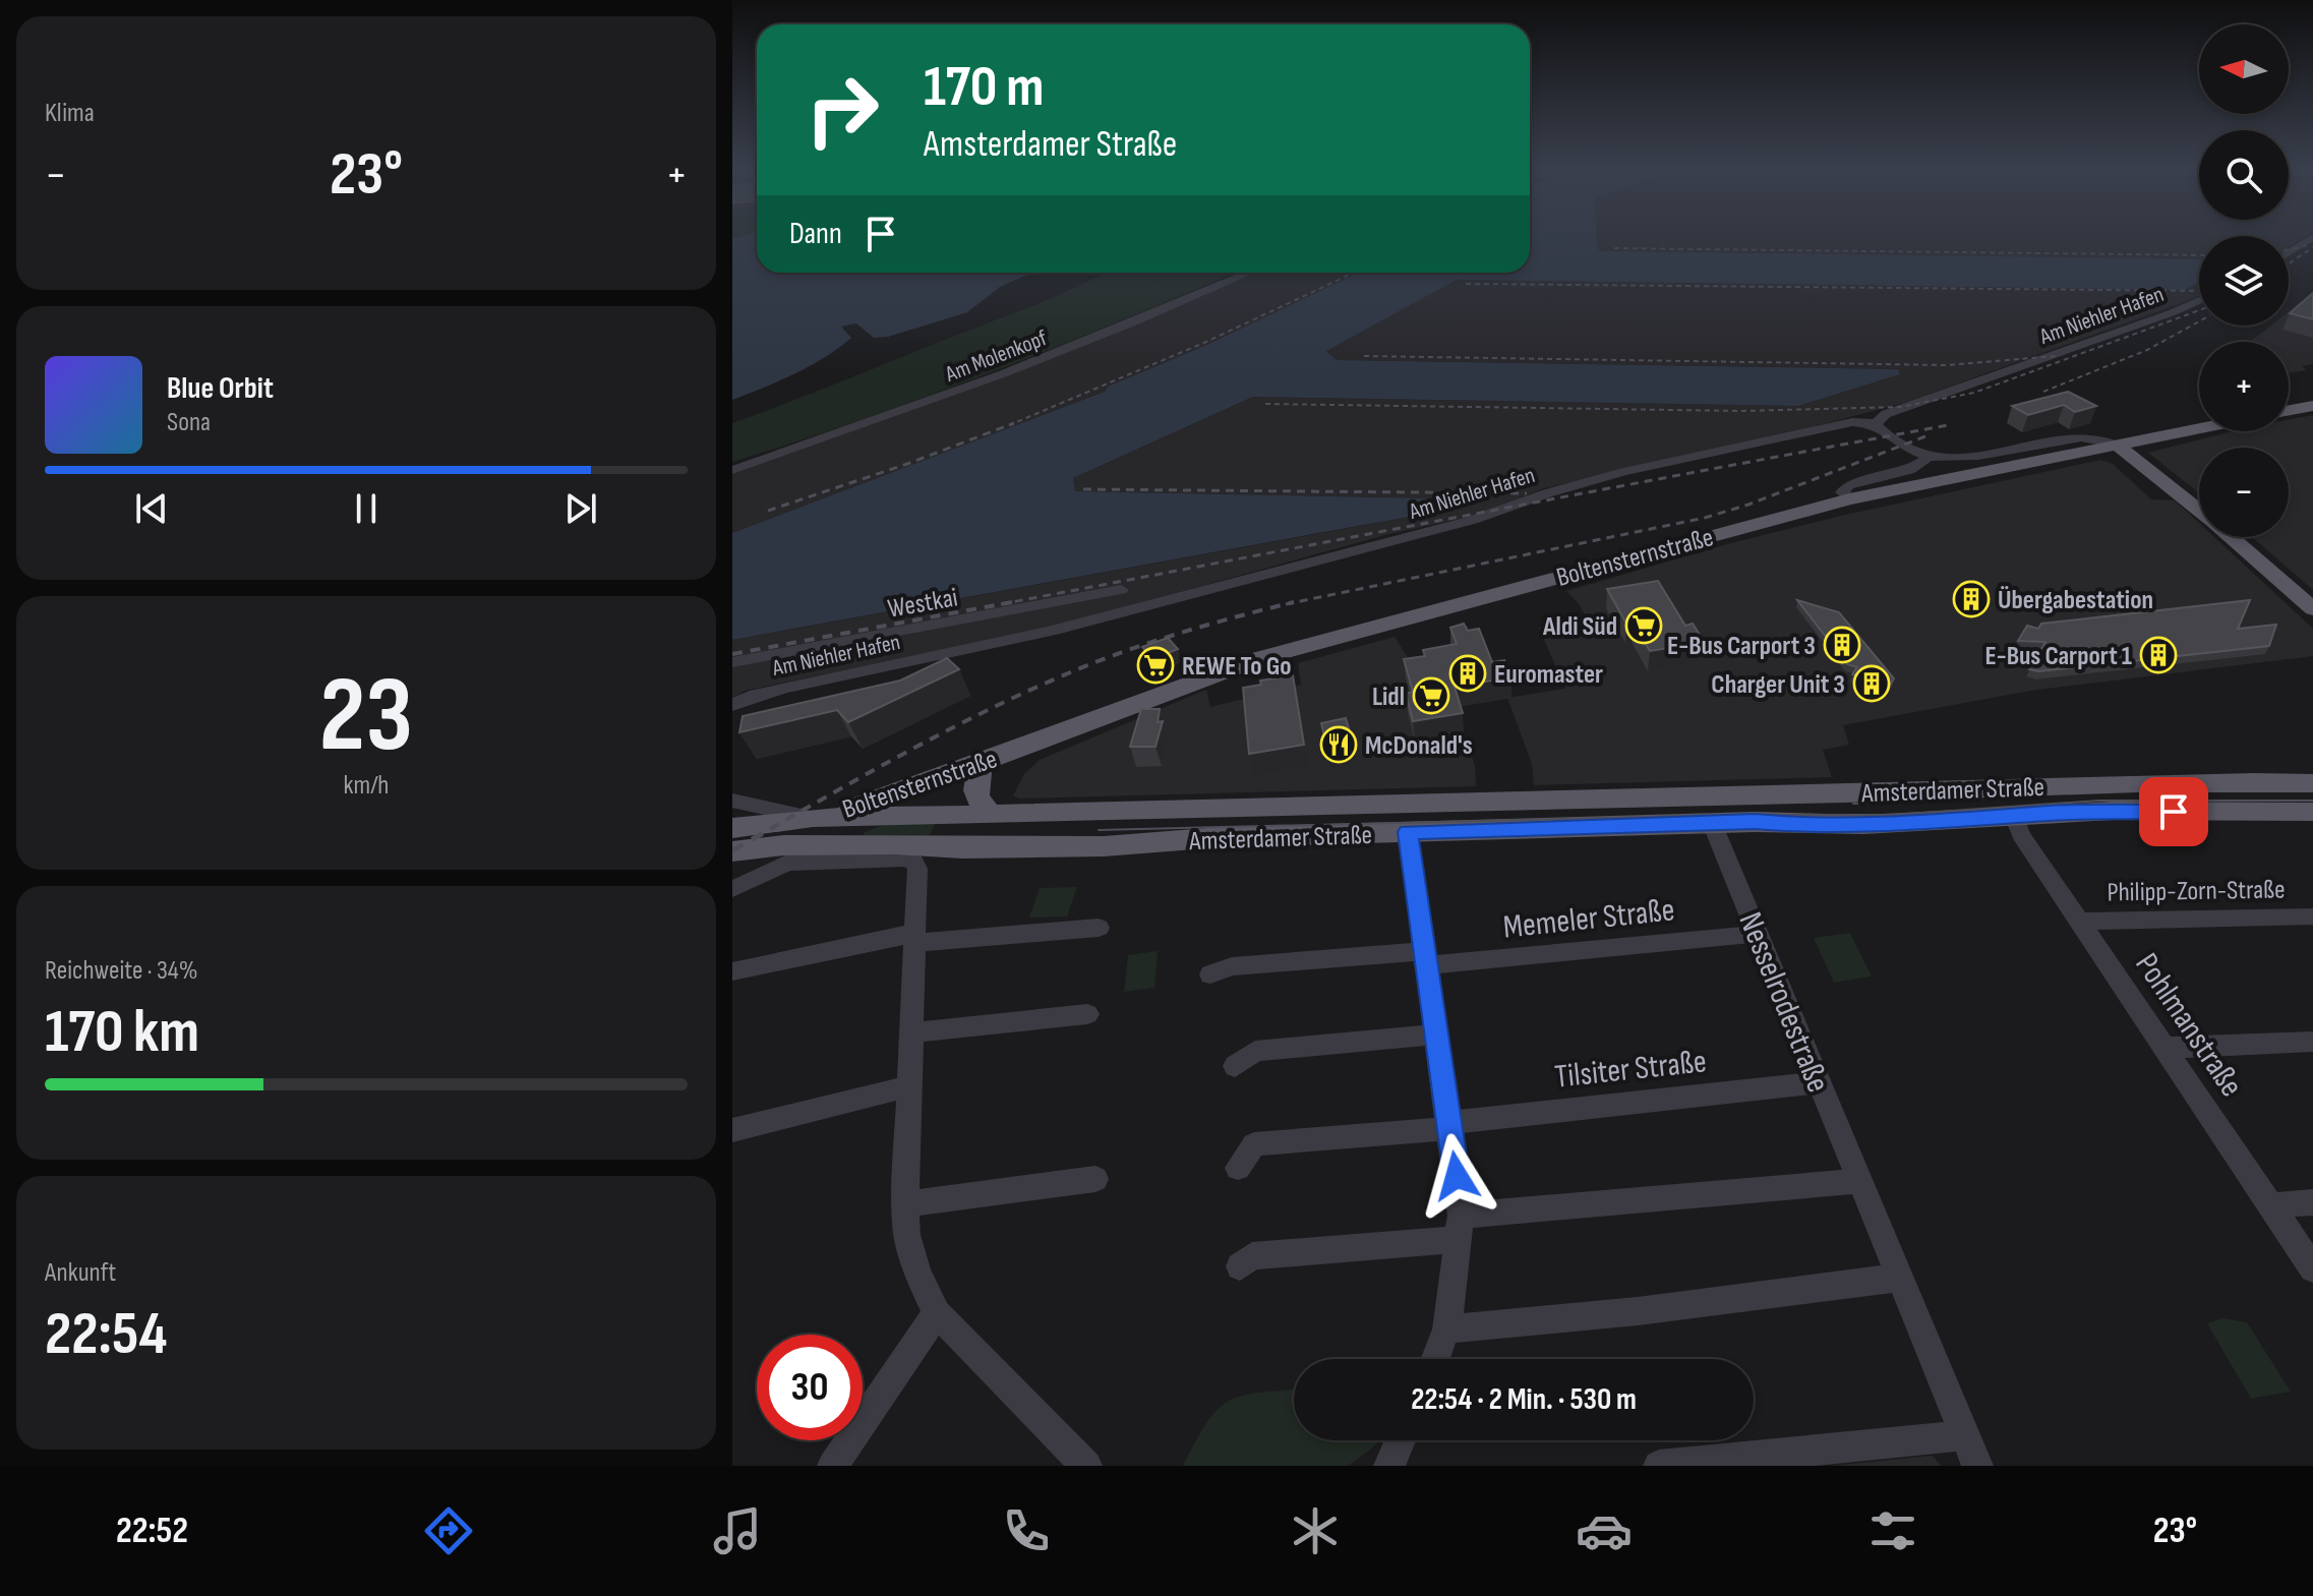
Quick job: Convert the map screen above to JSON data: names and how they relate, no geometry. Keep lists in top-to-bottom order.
{
  "streets": {
    "main road": ["Boltensternstraße", "Amsterdamer Straße"],
    "street": [
      "Am Niehler Hafen",
      "Am Molenkopf",
      "Westkai",
      "Philipp-Zorn-Straße",
      "Memeler Straße",
      "Nesselrodestraße",
      "Pohlmanstraße",
      "Tilsiter Straße"
    ]
  },
  "crossings": [
    ["Boltensternstraße", "Amsterdamer Straße"],
    ["Amsterdamer Straße", "Nesselrodestraße"],
    ["Amsterdamer Straße", "Pohlmanstraße"],
    ["Philipp-Zorn-Straße", "Pohlmanstraße"],
    ["Memeler Straße", "Nesselrodestraße"],
    ["Nesselrodestraße", "Tilsiter Straße"]
  ],
  "places": {
    "building": [
      "Übergabestation",
      "E-Bus Carport 3",
      "E-Bus Carport 1",
      "Euromaster",
      "Charger Unit 3"
    ],
    "supermarket": ["Aldi Süd", "REWE To Go", "Lidl"],
    "restaurant": ["McDonald's"]
  },
  "north": "left",
  "page": {
    "tile": [
      "Klima",
      ["23", "km/h"],
      ["Reichweite · 34%", "170 km"],
      ["Ankunft", "22:54"]
    ],
    "map_buttons": ["+", "−"],
    "turn": ["170 m", "Amsterdamer Straße"],
    "heat": ["−", "23°", "+"],
    "then": "Dann",
    "song": ["Blue Orbit", "Sona"],
    "limit": "30",
    "trip": "22:54 · 2 Min. · 530 m",
    "tabs": ["22:52", "23°"]
  }
}
